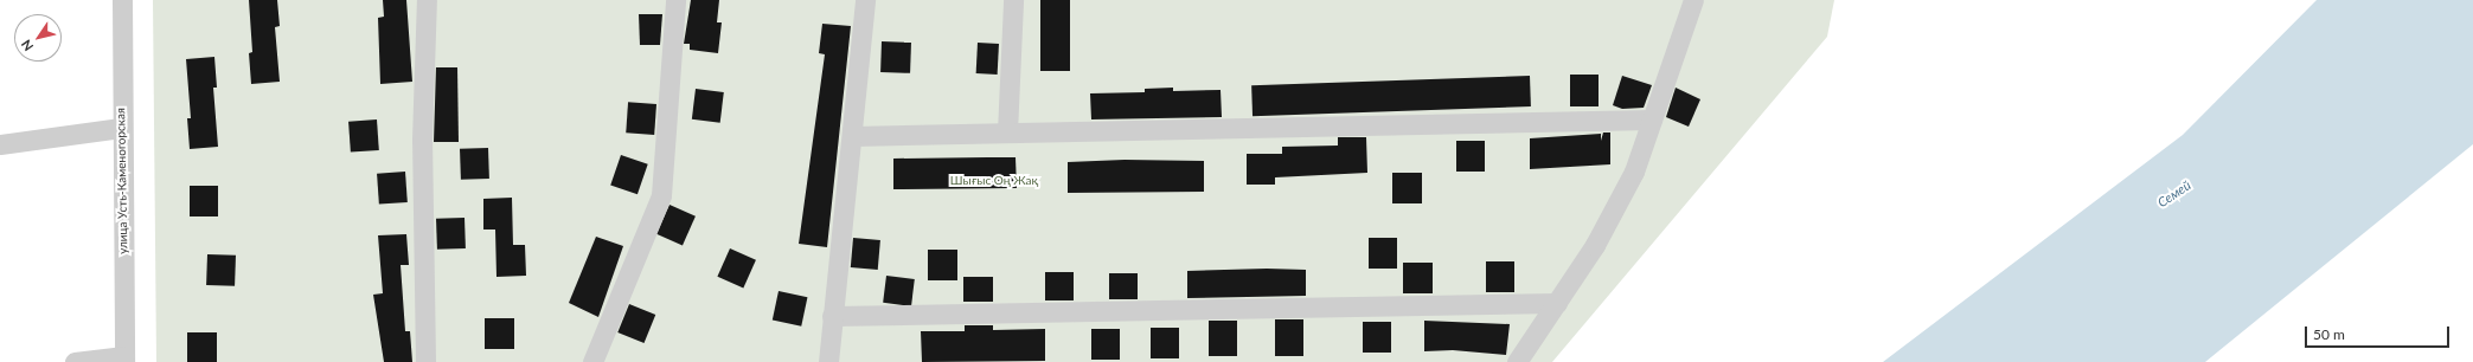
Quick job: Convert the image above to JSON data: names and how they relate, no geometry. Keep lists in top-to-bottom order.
{
  "streets": {
    "street": ["улица Усть-Каменогорская"]
  },
  "water": ["Семей"],
  "parks": ["Шығыс Оң Жақ"],
  "scale_bar": "50 m",
  "north": "bottom left"
}
